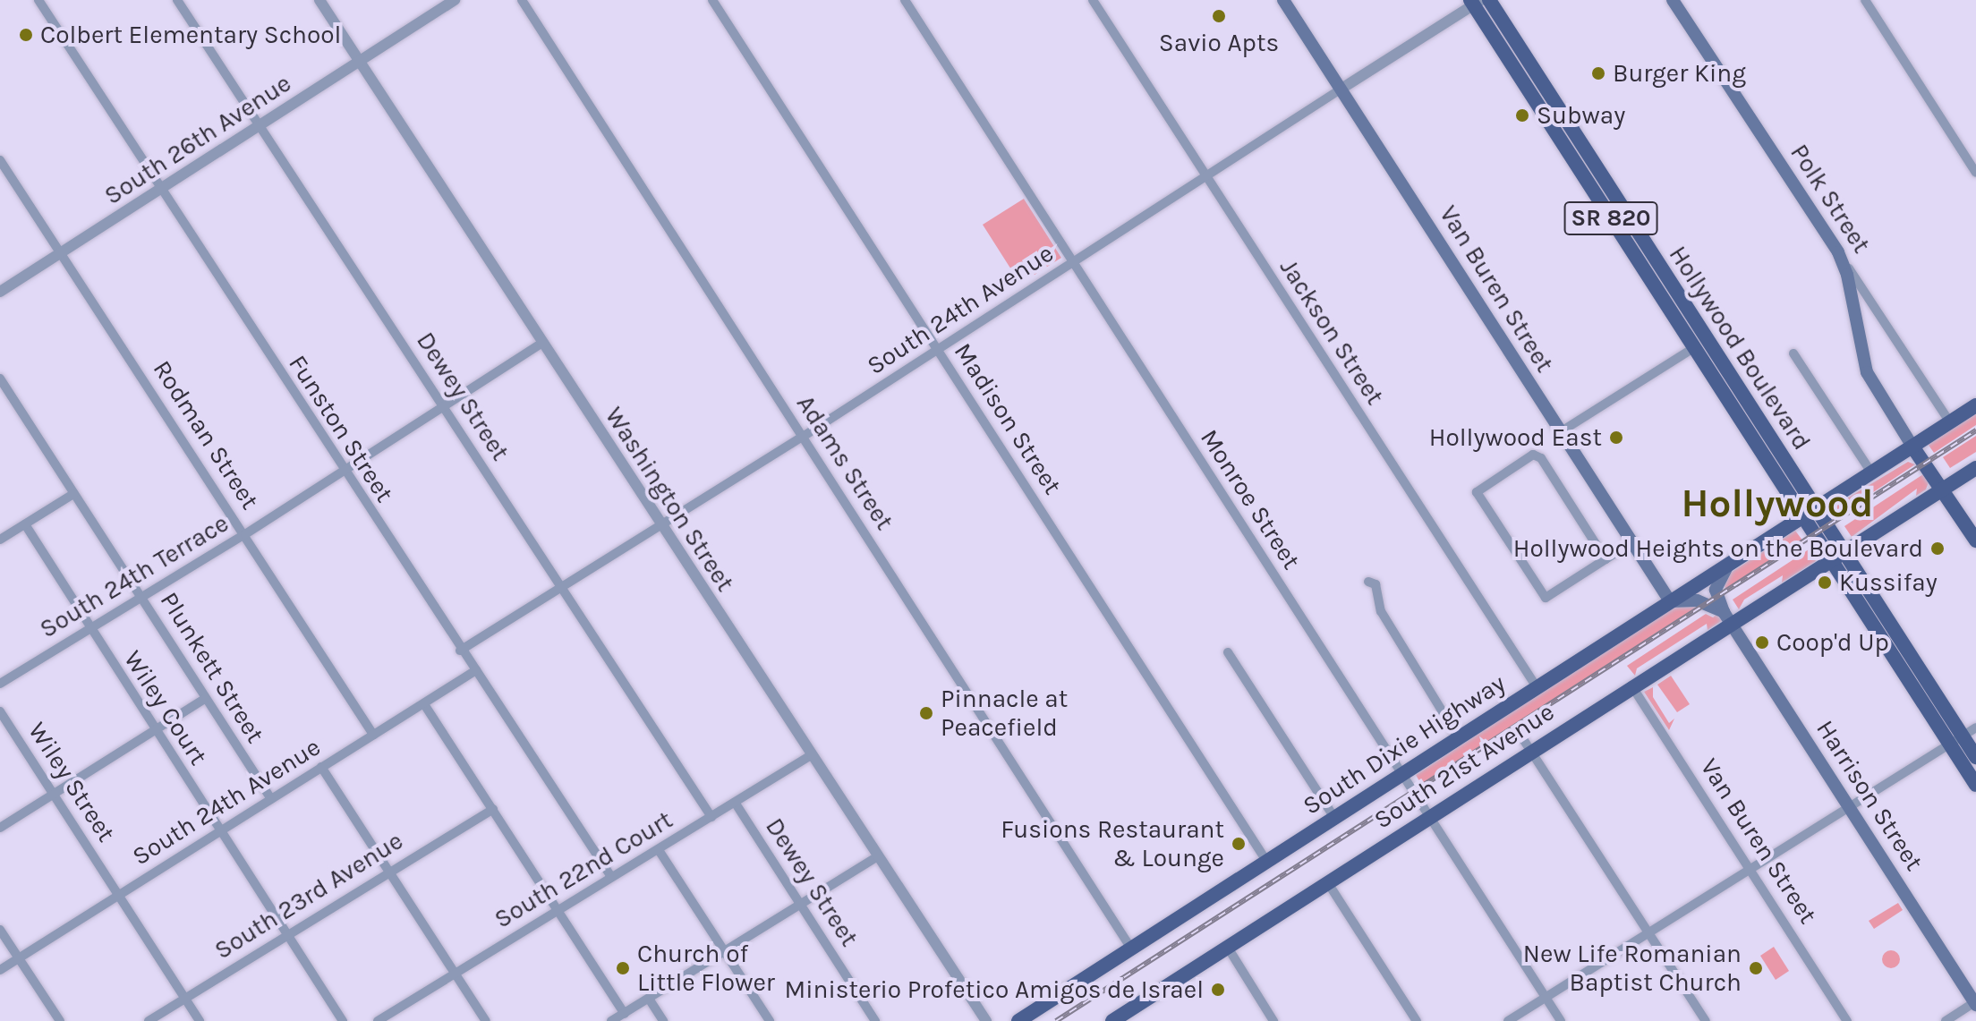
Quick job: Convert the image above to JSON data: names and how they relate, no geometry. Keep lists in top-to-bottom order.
{
  "streets": {
    "main road": [
      "Polk Street",
      "SR 820",
      "Van Buren Street",
      "Hollywood Boulevard",
      "South Dixie Highway",
      "South 21st Avenue",
      "Harrison Street"
    ],
    "street": [
      "South 26th Avenue",
      "South 24th Avenue",
      "Jackson Street",
      "Dewey Street",
      "Madison Street",
      "Funston Street",
      "Rodman Street",
      "Adams Street",
      "Washington Street",
      "Monroe Street",
      "South 24th Terrace",
      "Plunkett Street",
      "Wiley Court",
      "Wiley Street",
      "South 22nd Court",
      "South 23rd Avenue"
    ]
  },
  "crossings": [
    ["South 26th Avenue", "Dewey Street"],
    ["South 26th Avenue", "Funston Street"],
    ["South 26th Avenue", "Rodman Street"],
    ["South 26th Avenue", "Washington Street"],
    ["Polk Street", "South Dixie Highway"],
    ["Van Buren Street", "South 24th Avenue"],
    ["Van Buren Street", "South Dixie Highway"],
    ["Van Buren Street", "South 21st Avenue"],
    ["South 24th Avenue", "Jackson Street"],
    ["South 24th Avenue", "Hollywood Boulevard"],
    ["South 24th Avenue", "Dewey Street"],
    ["South 24th Avenue", "Madison Street"],
    ["South 24th Avenue", "Funston Street"],
    ["South 24th Avenue", "Rodman Street"],
    ["South 24th Avenue", "Adams Street"],
    ["South 24th Avenue", "Washington Street"],
    ["South 24th Avenue", "Monroe Street"],
    ["South 24th Avenue", "Plunkett Street"],
    ["South 24th Avenue", "Wiley Court"],
    ["South 24th Avenue", "Wiley Street"],
    ["Jackson Street", "South Dixie Highway"],
    ["Hollywood Boulevard", "South Dixie Highway"],
    ["Hollywood Boulevard", "South 21st Avenue"],
    ["Dewey Street", "South 24th Terrace"],
    ["Dewey Street", "South 22nd Court"],
    ["Madison Street", "South Dixie Highway"],
    ["Funston Street", "South 24th Terrace"],
    ["Funston Street", "South 22nd Court"],
    ["Rodman Street", "South 24th Terrace"],
    ["Adams Street", "South Dixie Highway"],
    ["Washington Street", "South 24th Terrace"],
    ["Washington Street", "South 22nd Court"],
    ["Monroe Street", "South Dixie Highway"],
    ["Monroe Street", "South 21st Avenue"],
    ["South 24th Terrace", "Plunkett Street"],
    ["South 24th Terrace", "Wiley Court"],
    ["Wiley Court", "South 23rd Avenue"],
    ["South Dixie Highway", "Harrison Street"],
    ["South 21st Avenue", "Harrison Street"],
    ["Wiley Street", "South 23rd Avenue"]
  ],
  "districts": ["Hollywood"],
  "places": [
    "Savio Apts",
    "Colbert Elementary School",
    "Burger King",
    "Subway",
    "Hollywood East",
    "Hollywood Heights on the Boulevard",
    "Kussifay",
    "Coop'd Up",
    "Pinnacle at Peacefield",
    "Fusions Restaurant & Lounge",
    "Church of Little Flower",
    "New Life Romanian Baptist Church",
    "Ministerio Profetico Amigos de Israel"
  ]
}
